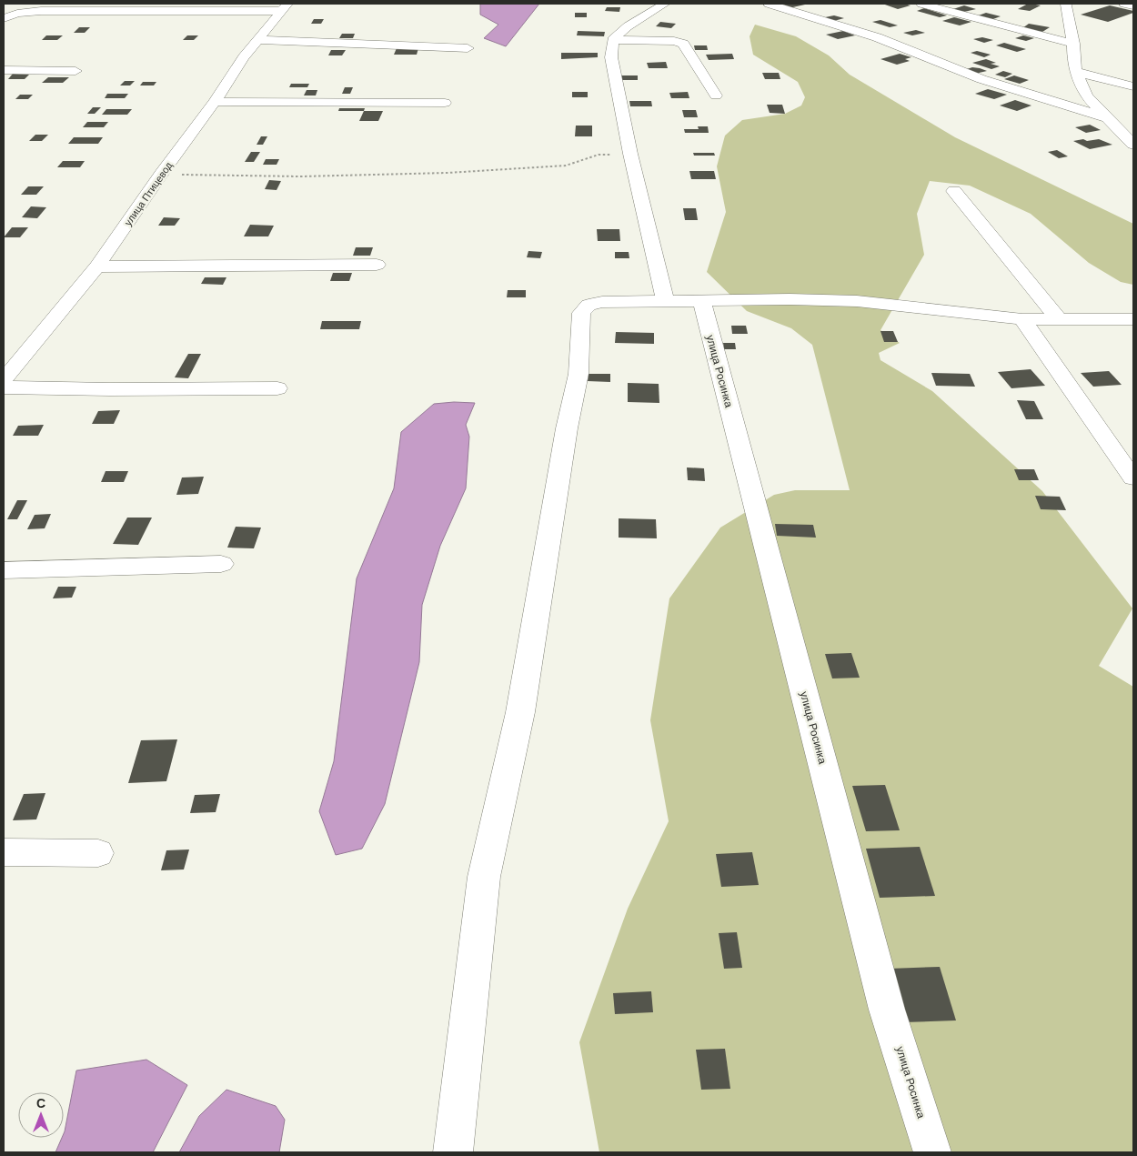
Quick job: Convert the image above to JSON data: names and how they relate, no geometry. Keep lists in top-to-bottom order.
{
  "streets": {
    "street": ["улица Птицевод", "улица Росинка"]
  },
  "north": "top"
}
